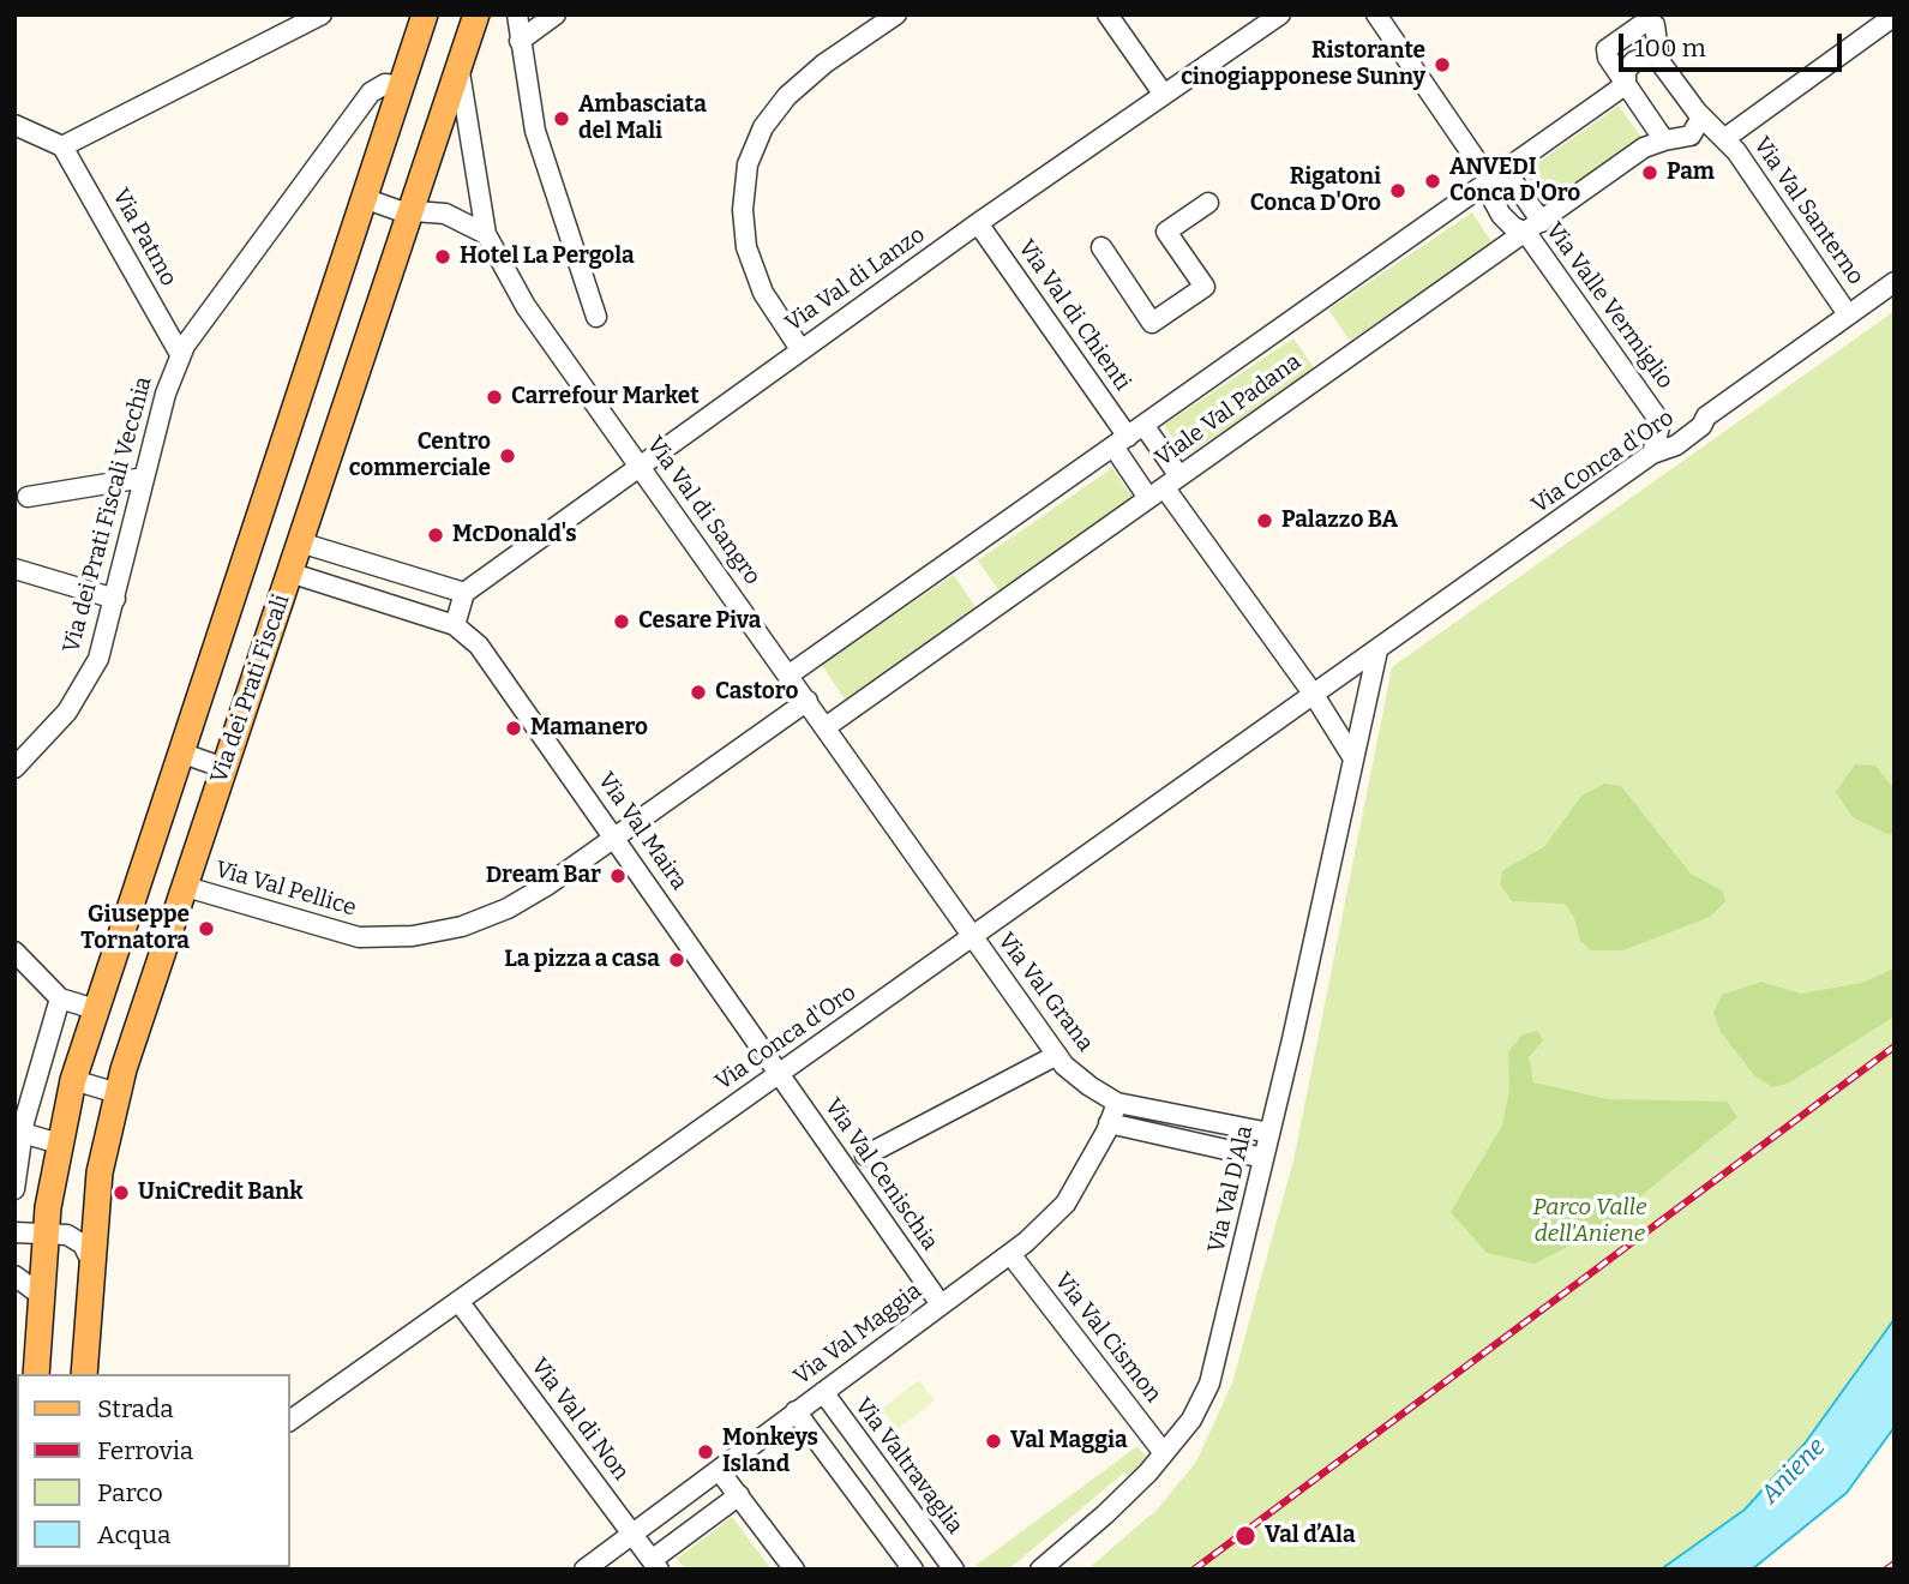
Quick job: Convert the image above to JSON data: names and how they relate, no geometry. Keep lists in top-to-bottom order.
{
  "streets": {
    "main road": ["Via dei Prati Fiscali"],
    "street": [
      "Via Val Santerno",
      "Via Patmo",
      "Via Val di Lanzo",
      "Via Valle Vermiglio",
      "Via Val di Chienti",
      "Viale Val Padana",
      "Via Conca d'Oro",
      "Via Val di Sangro",
      "Via dei Prati Fiscali Vecchia",
      "Via Val Maira",
      "Via Val Pellice",
      "Via Val Grana",
      "Via Val Cenischia",
      "Via Val D'Ala",
      "Via Val Maggia",
      "Via Val Cismon",
      "Via Val di Non",
      "Via Valtravaglia"
    ]
  },
  "crossings": [
    ["Via Val Santerno", "Viale Val Padana"],
    ["Via Val Santerno", "Via Conca d'Oro"],
    ["Via Patmo", "Via dei Prati Fiscali Vecchia"],
    ["Via Val di Lanzo", "Via Val di Chienti"],
    ["Via Val di Lanzo", "Via Val di Sangro"],
    ["Via Valle Vermiglio", "Viale Val Padana"],
    ["Via Valle Vermiglio", "Via Conca d'Oro"],
    ["Via Val di Chienti", "Viale Val Padana"],
    ["Viale Val Padana", "Via Val di Sangro"],
    ["Via Conca d'Oro", "Via Val di Sangro"],
    ["Via Conca d'Oro", "Via Val Maira"],
    ["Via Conca d'Oro", "Via Val Grana"],
    ["Via Conca d'Oro", "Via Val Cenischia"],
    ["Via Conca d'Oro", "Via Val D'Ala"],
    ["Via Conca d'Oro", "Via Val di Non"],
    ["Via Val di Sangro", "Via Val Pellice"],
    ["Via Val di Sangro", "Via Val Grana"],
    ["Via dei Prati Fiscali Vecchia", "Via dei Prati Fiscali"],
    ["Via dei Prati Fiscali", "Via Val Maira"],
    ["Via dei Prati Fiscali", "Via Val Pellice"],
    ["Via Val Maira", "Via Val Pellice"],
    ["Via Val Maira", "Via Val Cenischia"],
    ["Via Val Grana", "Via Val D'Ala"],
    ["Via Val Grana", "Via Val Maggia"],
    ["Via Val Cenischia", "Via Val Maggia"],
    ["Via Val D'Ala", "Via Val Cismon"],
    ["Via Val Maggia", "Via Val Cismon"],
    ["Via Val Maggia", "Via Val di Non"],
    ["Via Val Maggia", "Via Valtravaglia"]
  ],
  "water": ["Aniene"],
  "parks": ["Parco Valle dell'Aniene"],
  "places": [
    "Ristorante cinogiapponese Sunny",
    "Ambasciata del Mali",
    "Pam",
    "ANVEDI Conca D'Oro",
    "Rigatoni Conca D'Oro",
    "Hotel La Pergola",
    "Carrefour Market",
    "Centro commerciale",
    "Palazzo BA",
    "McDonald's",
    "Cesare Piva",
    "Castoro",
    "Mamanero",
    "Dream Bar",
    "Giuseppe Tornatora",
    "La pizza a casa",
    "UniCredit Bank",
    "Val Maggia",
    "Monkeys Island",
    "Val d’Ala"
  ],
  "legend": [
    "Strada",
    "Ferrovia",
    "Parco",
    "Acqua"
  ],
  "scale_bar": "100 m"
}
